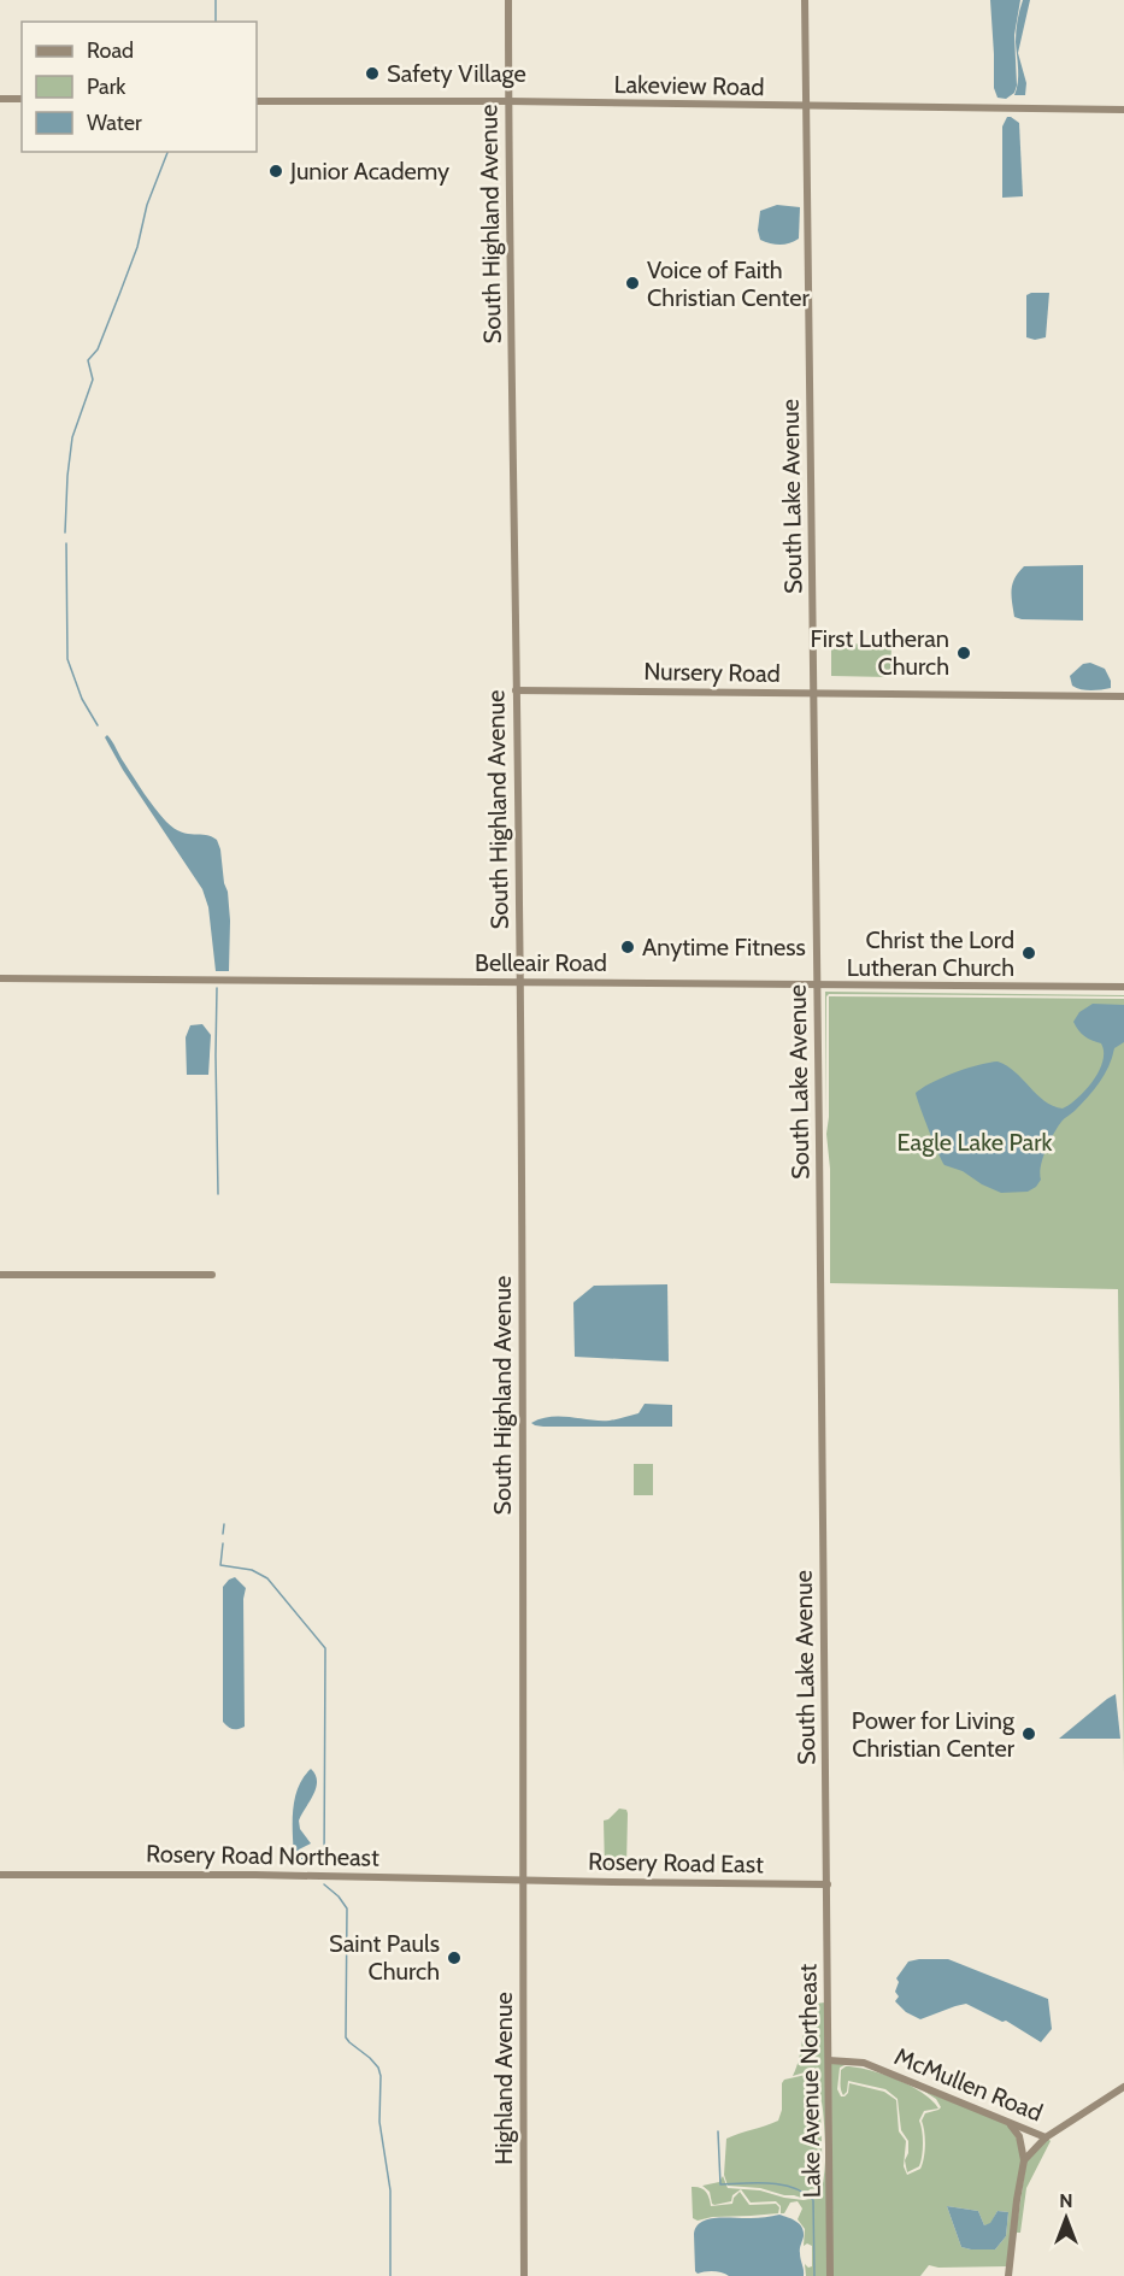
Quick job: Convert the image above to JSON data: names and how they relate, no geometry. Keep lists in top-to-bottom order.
{
  "streets": {
    "street": [
      "Lakeview Road",
      "South Highland Avenue",
      "South Lake Avenue",
      "Nursery Road",
      "Belleair Road",
      "Rosery Road Northeast",
      "Rosery Road East",
      "Highland Avenue",
      "Lake Avenue Northeast",
      "McMullen Road"
    ]
  },
  "crossings": [
    ["Lakeview Road", "South Highland Avenue"],
    ["Lakeview Road", "South Lake Avenue"],
    ["South Highland Avenue", "Nursery Road"],
    ["South Highland Avenue", "Belleair Road"],
    ["South Highland Avenue", "Rosery Road Northeast"],
    ["South Highland Avenue", "Rosery Road East"],
    ["South Highland Avenue", "Highland Avenue"],
    ["South Lake Avenue", "Nursery Road"],
    ["South Lake Avenue", "Belleair Road"],
    ["South Lake Avenue", "Rosery Road East"],
    ["South Lake Avenue", "Lake Avenue Northeast"],
    ["Rosery Road Northeast", "Rosery Road East"],
    ["Rosery Road Northeast", "Highland Avenue"],
    ["Rosery Road East", "Highland Avenue"],
    ["Rosery Road East", "Lake Avenue Northeast"],
    ["Lake Avenue Northeast", "McMullen Road"]
  ],
  "parks": ["Eagle Lake Park"],
  "places": [
    "Safety Village",
    "Junior Academy",
    "Voice of Faith Christian Center",
    "First Lutheran Church",
    "Anytime Fitness",
    "Christ the Lord Lutheran Church",
    "Power for Living Christian Center",
    "Saint Pauls Church"
  ],
  "legend": ["Road", "Park", "Water"],
  "north": "top"
}
